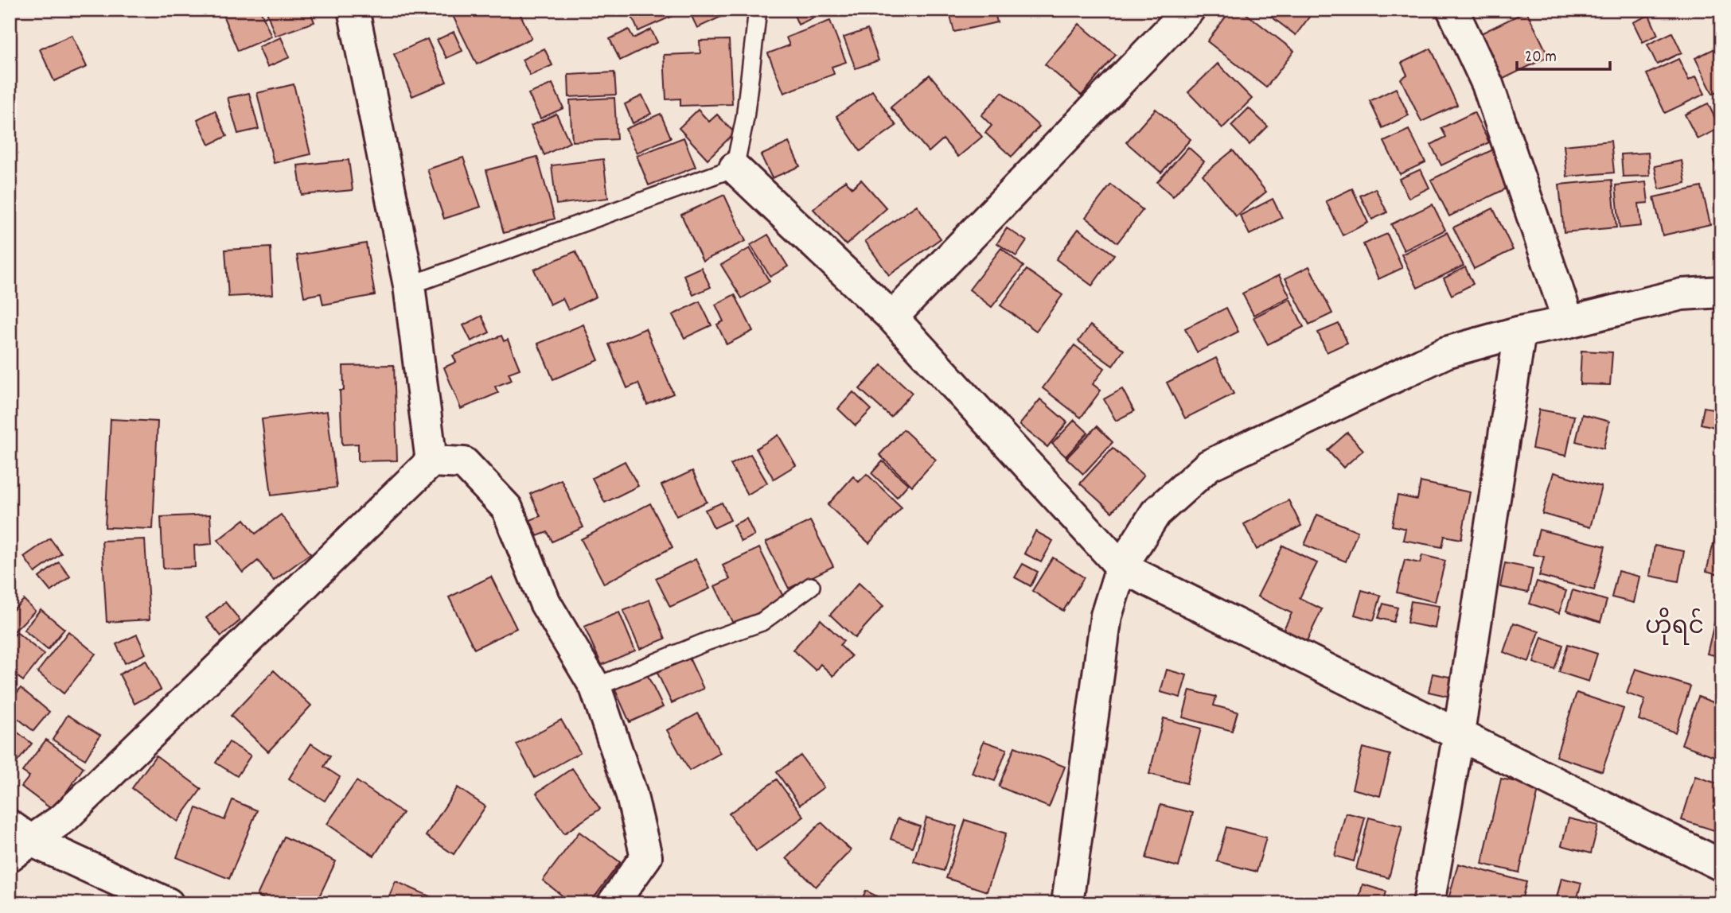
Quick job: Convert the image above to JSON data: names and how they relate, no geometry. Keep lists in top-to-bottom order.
{
  "districts": ["ဟိုရင်"],
  "scale_bar": "20 m"
}
